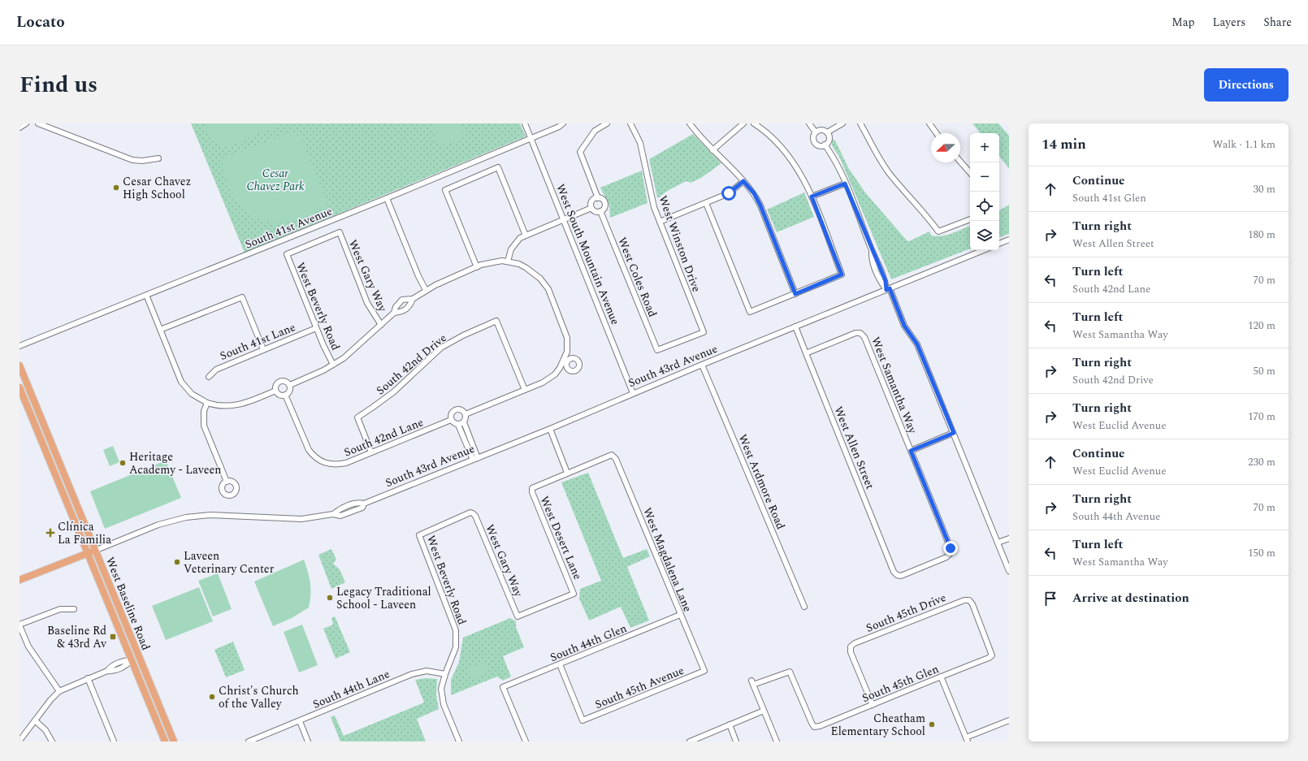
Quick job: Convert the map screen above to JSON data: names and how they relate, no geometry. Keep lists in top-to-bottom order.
{
  "streets": {
    "main road": ["South 43rd Avenue", "West Baseline Road"],
    "street": [
      "South 41st Avenue",
      "West Winston Drive",
      "West South Mountain Avenue",
      "West Gary Way",
      "West Coles Road",
      "West Beverly Road",
      "South 41st Lane",
      "South 42nd Drive",
      "West Samantha Way",
      "South 42nd Lane",
      "West Allen Street",
      "West Ardmore Road",
      "West Desert Lane",
      "West Magdalena Lane",
      "South 45th Drive",
      "South 44th Glen",
      "South 45th Glen",
      "South 45th Avenue",
      "South 44th Lane"
    ]
  },
  "crossings": [
    ["South 41st Avenue", "West South Mountain Avenue"],
    ["West Winston Drive", "West Coles Road"],
    ["West South Mountain Avenue", "South 43rd Avenue"],
    ["West Gary Way", "West Beverly Road"],
    ["West Gary Way", "West Desert Lane"],
    ["West Beverly Road", "South 41st Lane"],
    ["West Beverly Road", "South 44th Lane"],
    ["South 42nd Drive", "South 42nd Lane"],
    ["South 43rd Avenue", "West Allen Street"],
    ["South 43rd Avenue", "West Ardmore Road"],
    ["South 43rd Avenue", "West Baseline Road"],
    ["West Samantha Way", "West Allen Street"],
    ["West Desert Lane", "West Magdalena Lane"],
    ["West Magdalena Lane", "South 44th Glen"],
    ["West Magdalena Lane", "South 45th Avenue"],
    ["South 45th Drive", "South 45th Glen"],
    ["South 44th Glen", "South 45th Avenue"]
  ],
  "parks": ["Cesar Chavez Park"],
  "places": {
    "other": [
      "Cesar Chavez High School",
      "Heritage Academy - Laveen",
      "Laveen Veterinary Center",
      "Legacy Traditional School - Laveen",
      "Christ's Church of the Valley",
      "Cheatham Elementary School"
    ],
    "health": ["Clínica La Familia"],
    "transit": ["Baseline Rd & 43rd Av"]
  },
  "north": "left",
  "page": {
    "header": "Locato",
    "nav": ["Map", "Layers", "Share"],
    "title": "Find us",
    "buttons": "Directions",
    "heading": ["14 min", "Walk · 1.1 km"],
    "map_buttons": ["+", "−"],
    "list": [
      ["Continue", "South 41st Glen", "30 m"],
      ["Turn right", "West Allen Street", "180 m"],
      ["Turn left", "South 42nd Lane", "70 m"],
      ["Turn left", "West Samantha Way", "120 m"],
      ["Turn right", "South 42nd Drive", "50 m"],
      ["Turn right", "West Euclid Avenue", "170 m"],
      ["Continue", "West Euclid Avenue", "230 m"],
      ["Turn right", "South 44th Avenue", "70 m"],
      ["Turn left", "West Samantha Way", "150 m"],
      "Arrive at destination"
    ]
  }
}
